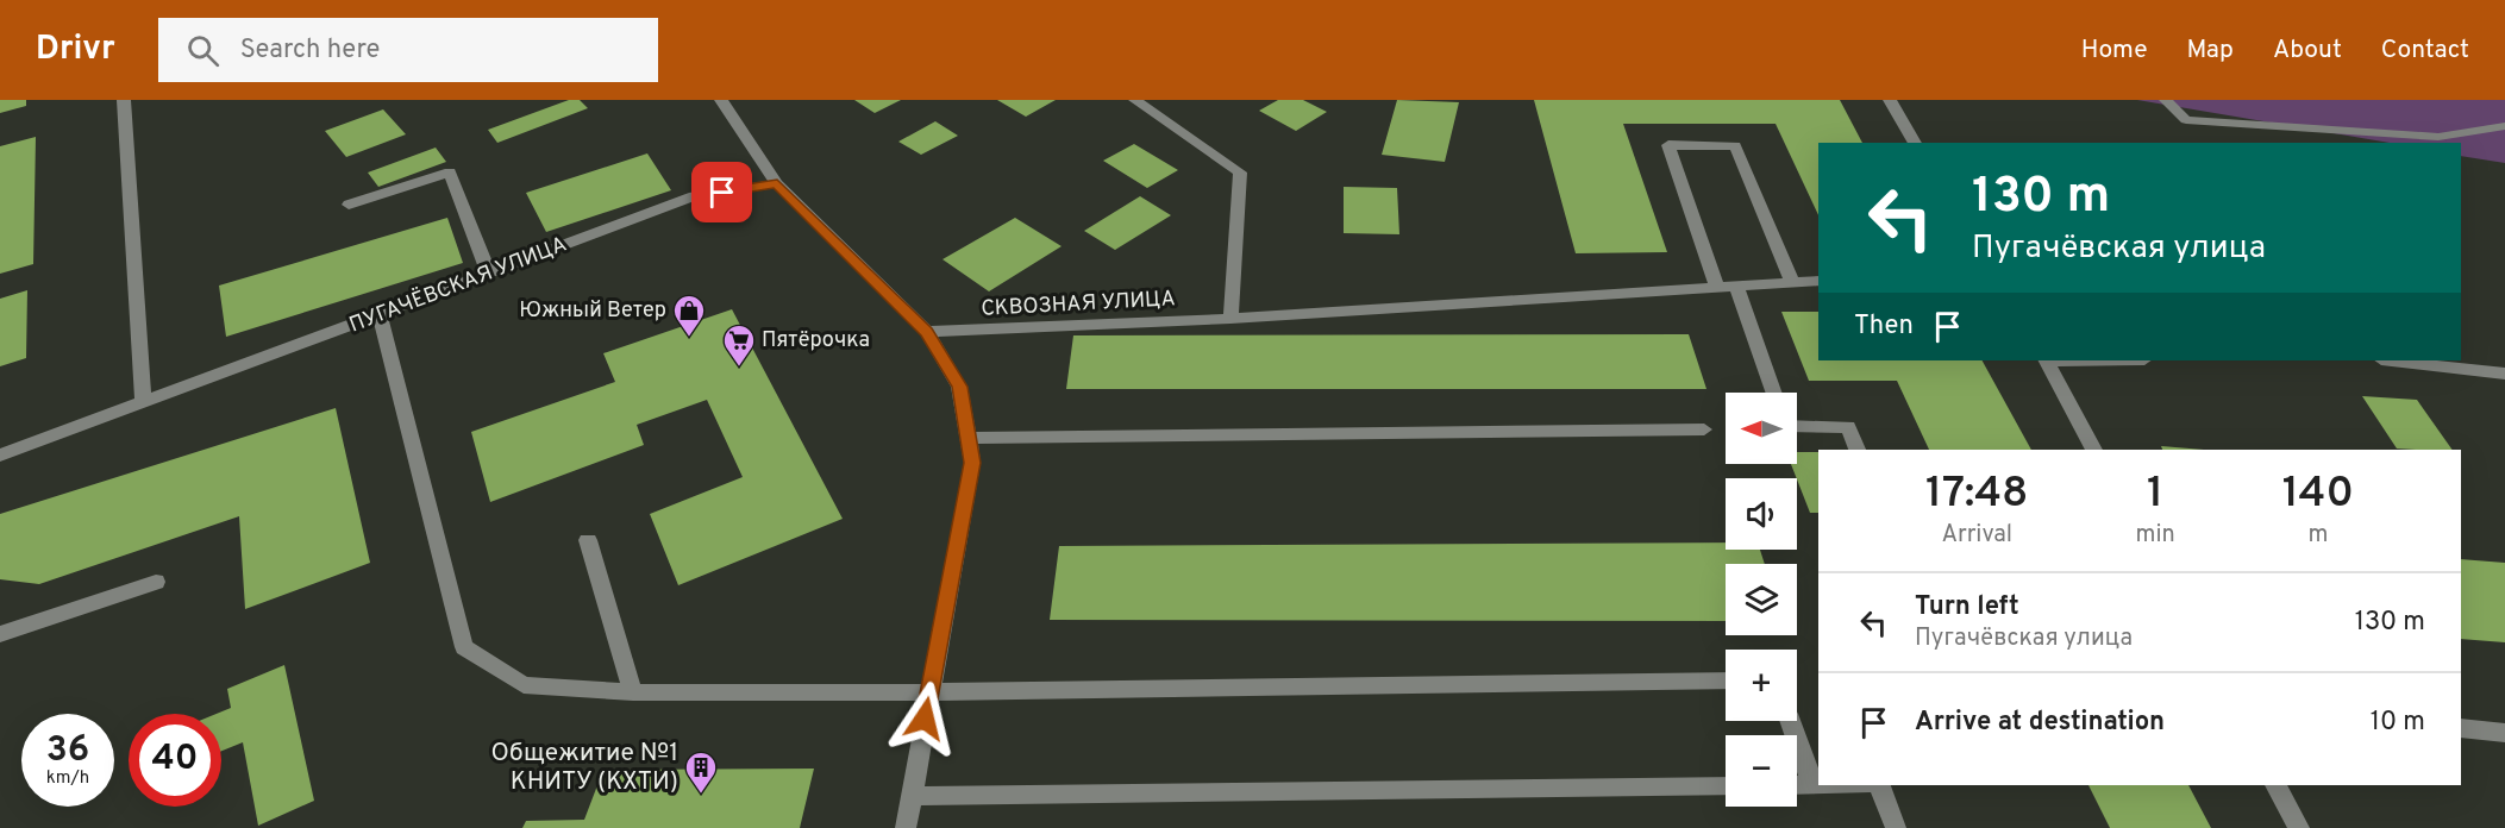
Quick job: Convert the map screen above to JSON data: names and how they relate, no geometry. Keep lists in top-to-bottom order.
{
  "streets": {
    "street": ["ПУГАЧЁВСКАЯ УЛИЦА", "СКВОЗНАЯ УЛИЦА"]
  },
  "places": {
    "shop": ["Южный Ветер"],
    "supermarket": ["Пятёрочка"],
    "building": ["Общежитие №1 КНИТУ (КХТИ)"]
  },
  "north": "left",
  "page": {
    "header": "Drivr",
    "search": "Search here",
    "nav": [
      "Home",
      "Map",
      "About",
      "Contact"
    ],
    "turn": ["130 m", "Пугачёвская улица"],
    "then": "Then",
    "map_buttons": ["+", "−"],
    "eta": [
      "17:48",
      "Arrival",
      "1",
      "min",
      "140",
      "m"
    ],
    "list": [
      {
        "name": "Turn left",
        "note": "Пугачёвская улица",
        "value": "130 m"
      },
      {
        "name": "Arrive at destination",
        "value": "10 m"
      }
    ],
    "speed": "36 km/h",
    "limit": "40"
  }
}
